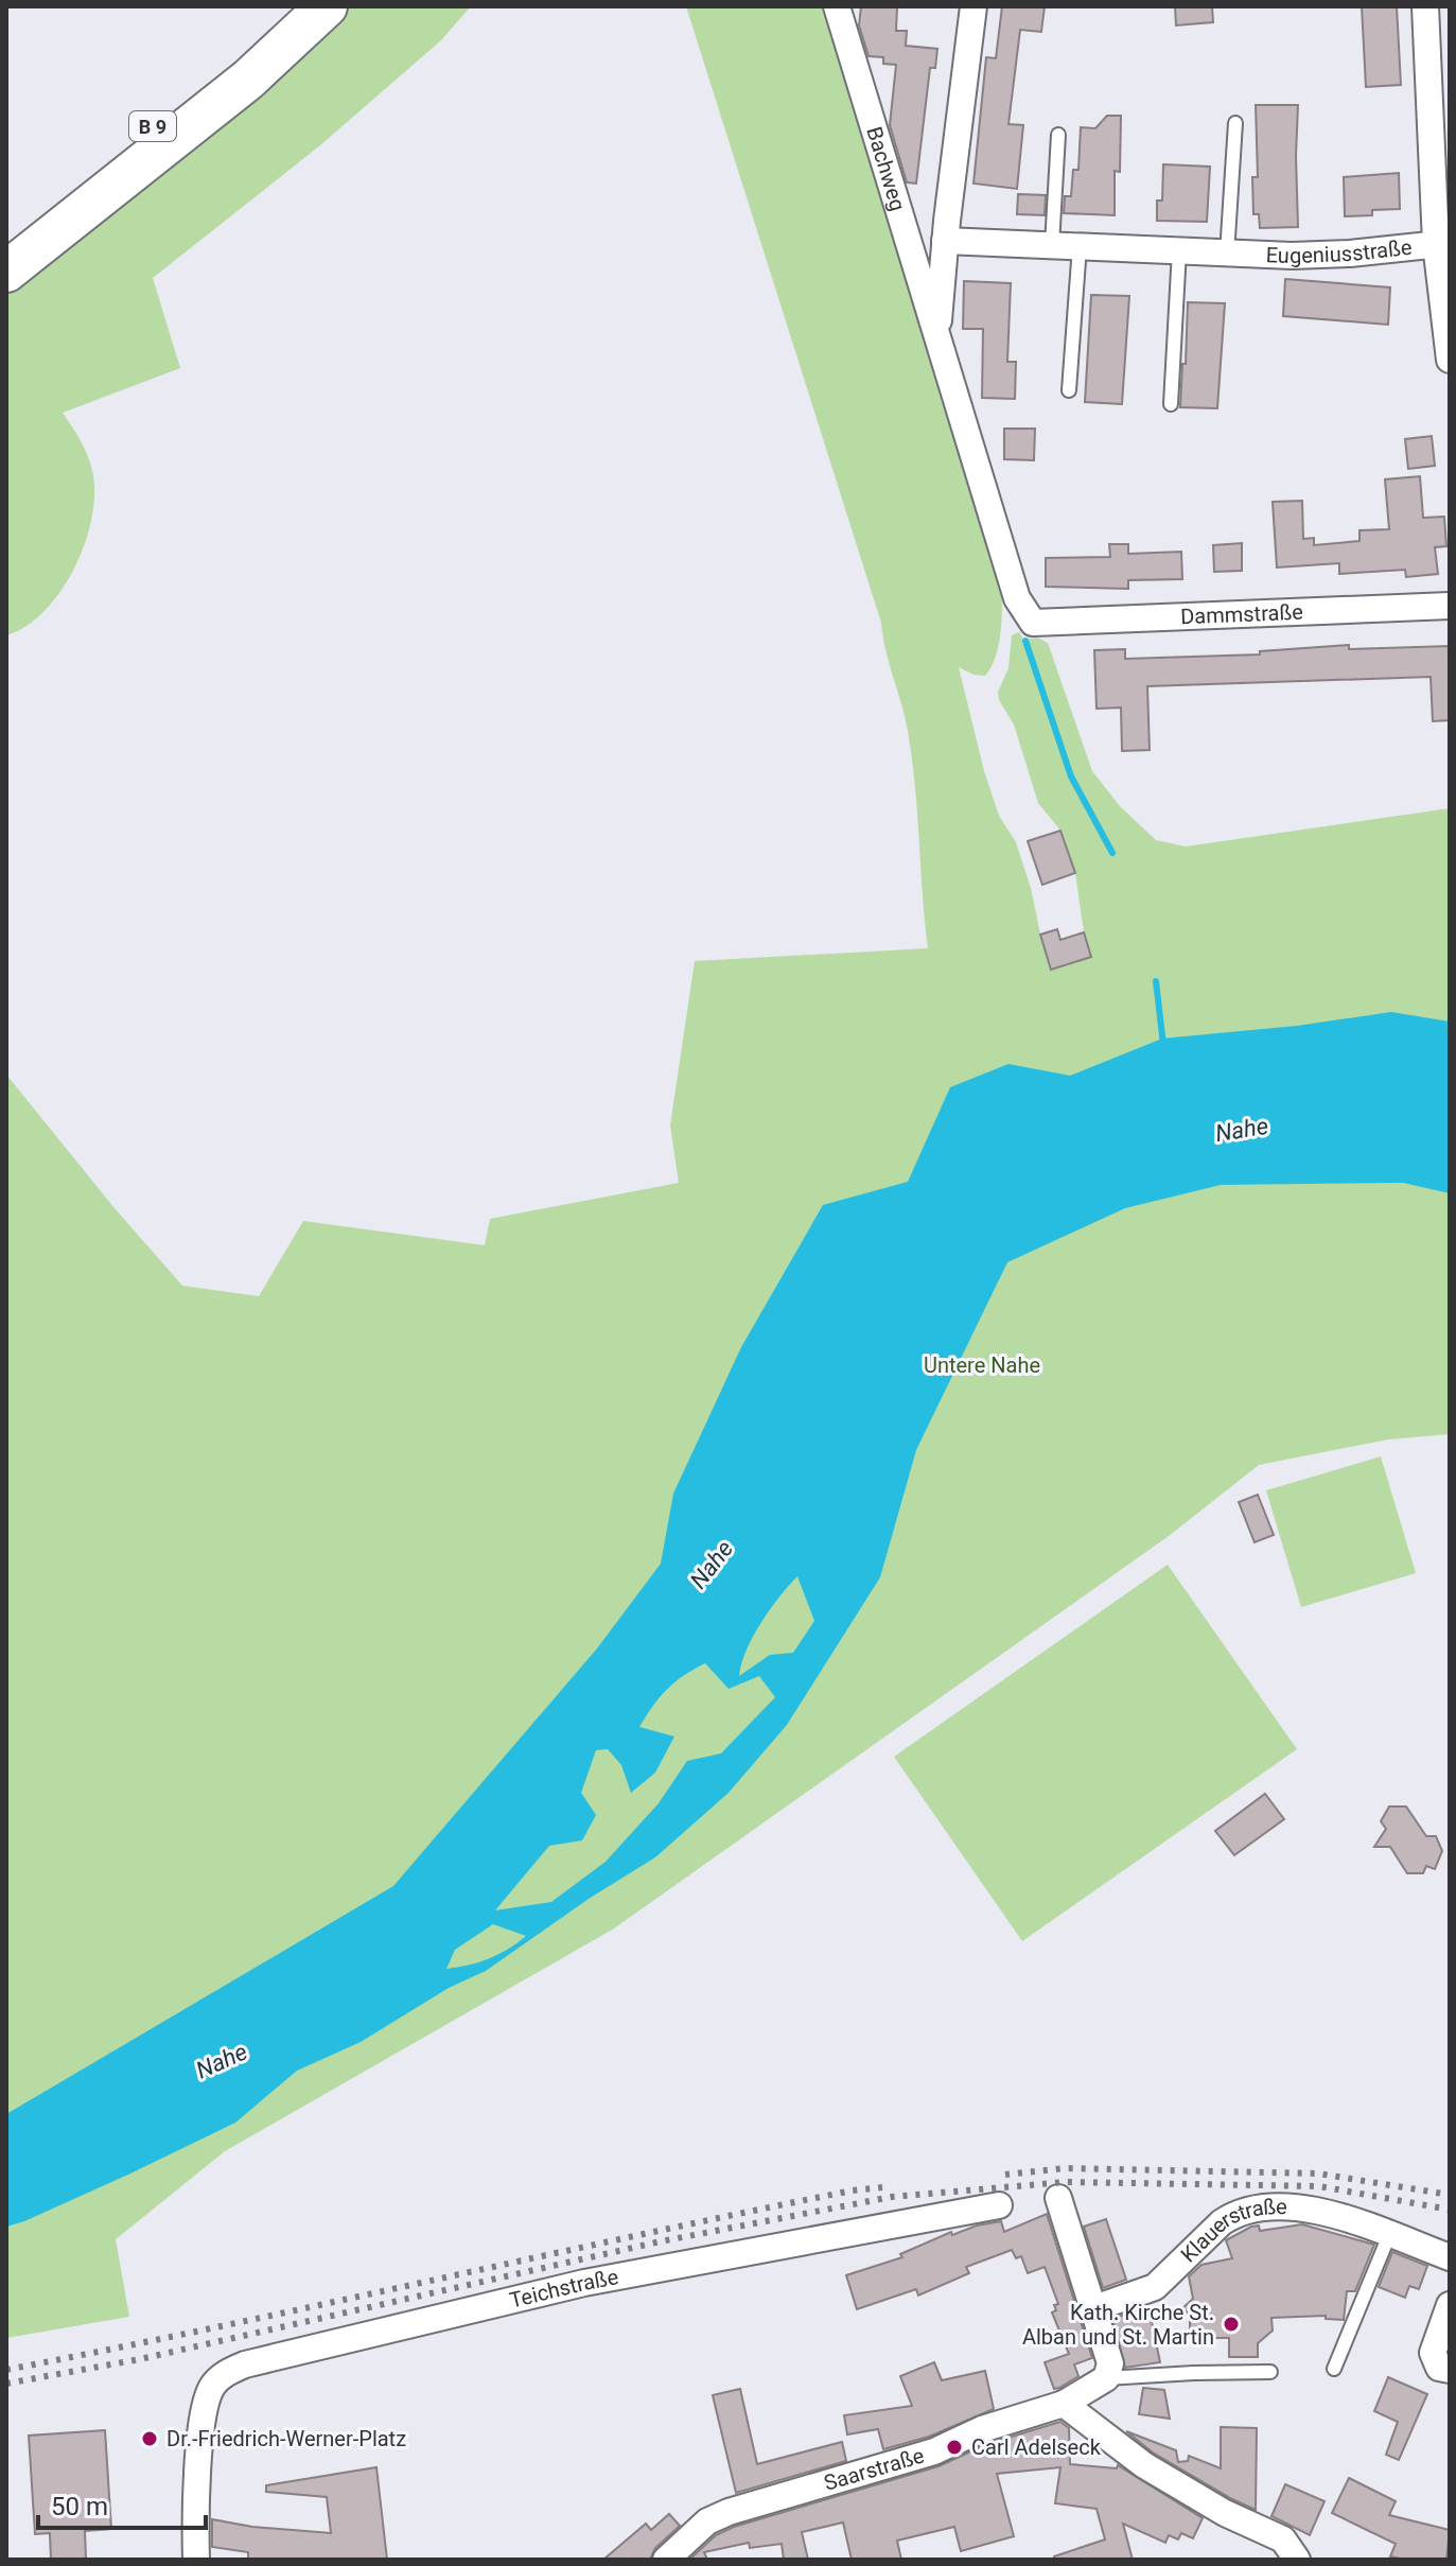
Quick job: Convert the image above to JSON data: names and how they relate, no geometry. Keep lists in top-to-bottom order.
{
  "streets": {
    "highway": ["B 9"],
    "street": [
      "Bachweg",
      "Eugeniusstraße",
      "Dammstraße",
      "Klauerstraße",
      "Teichstraße",
      "Saarstraße"
    ]
  },
  "crossings": [
    ["Bachweg", "Eugeniusstraße"],
    ["Bachweg", "Dammstraße"]
  ],
  "water": ["Nahe"],
  "parks": ["Untere Nahe"],
  "places": ["Kath. Kirche St. Alban und St. Martin", "Dr.-Friedrich-Werner-Platz", "Carl Adelseck"],
  "scale_bar": "50 m"
}
